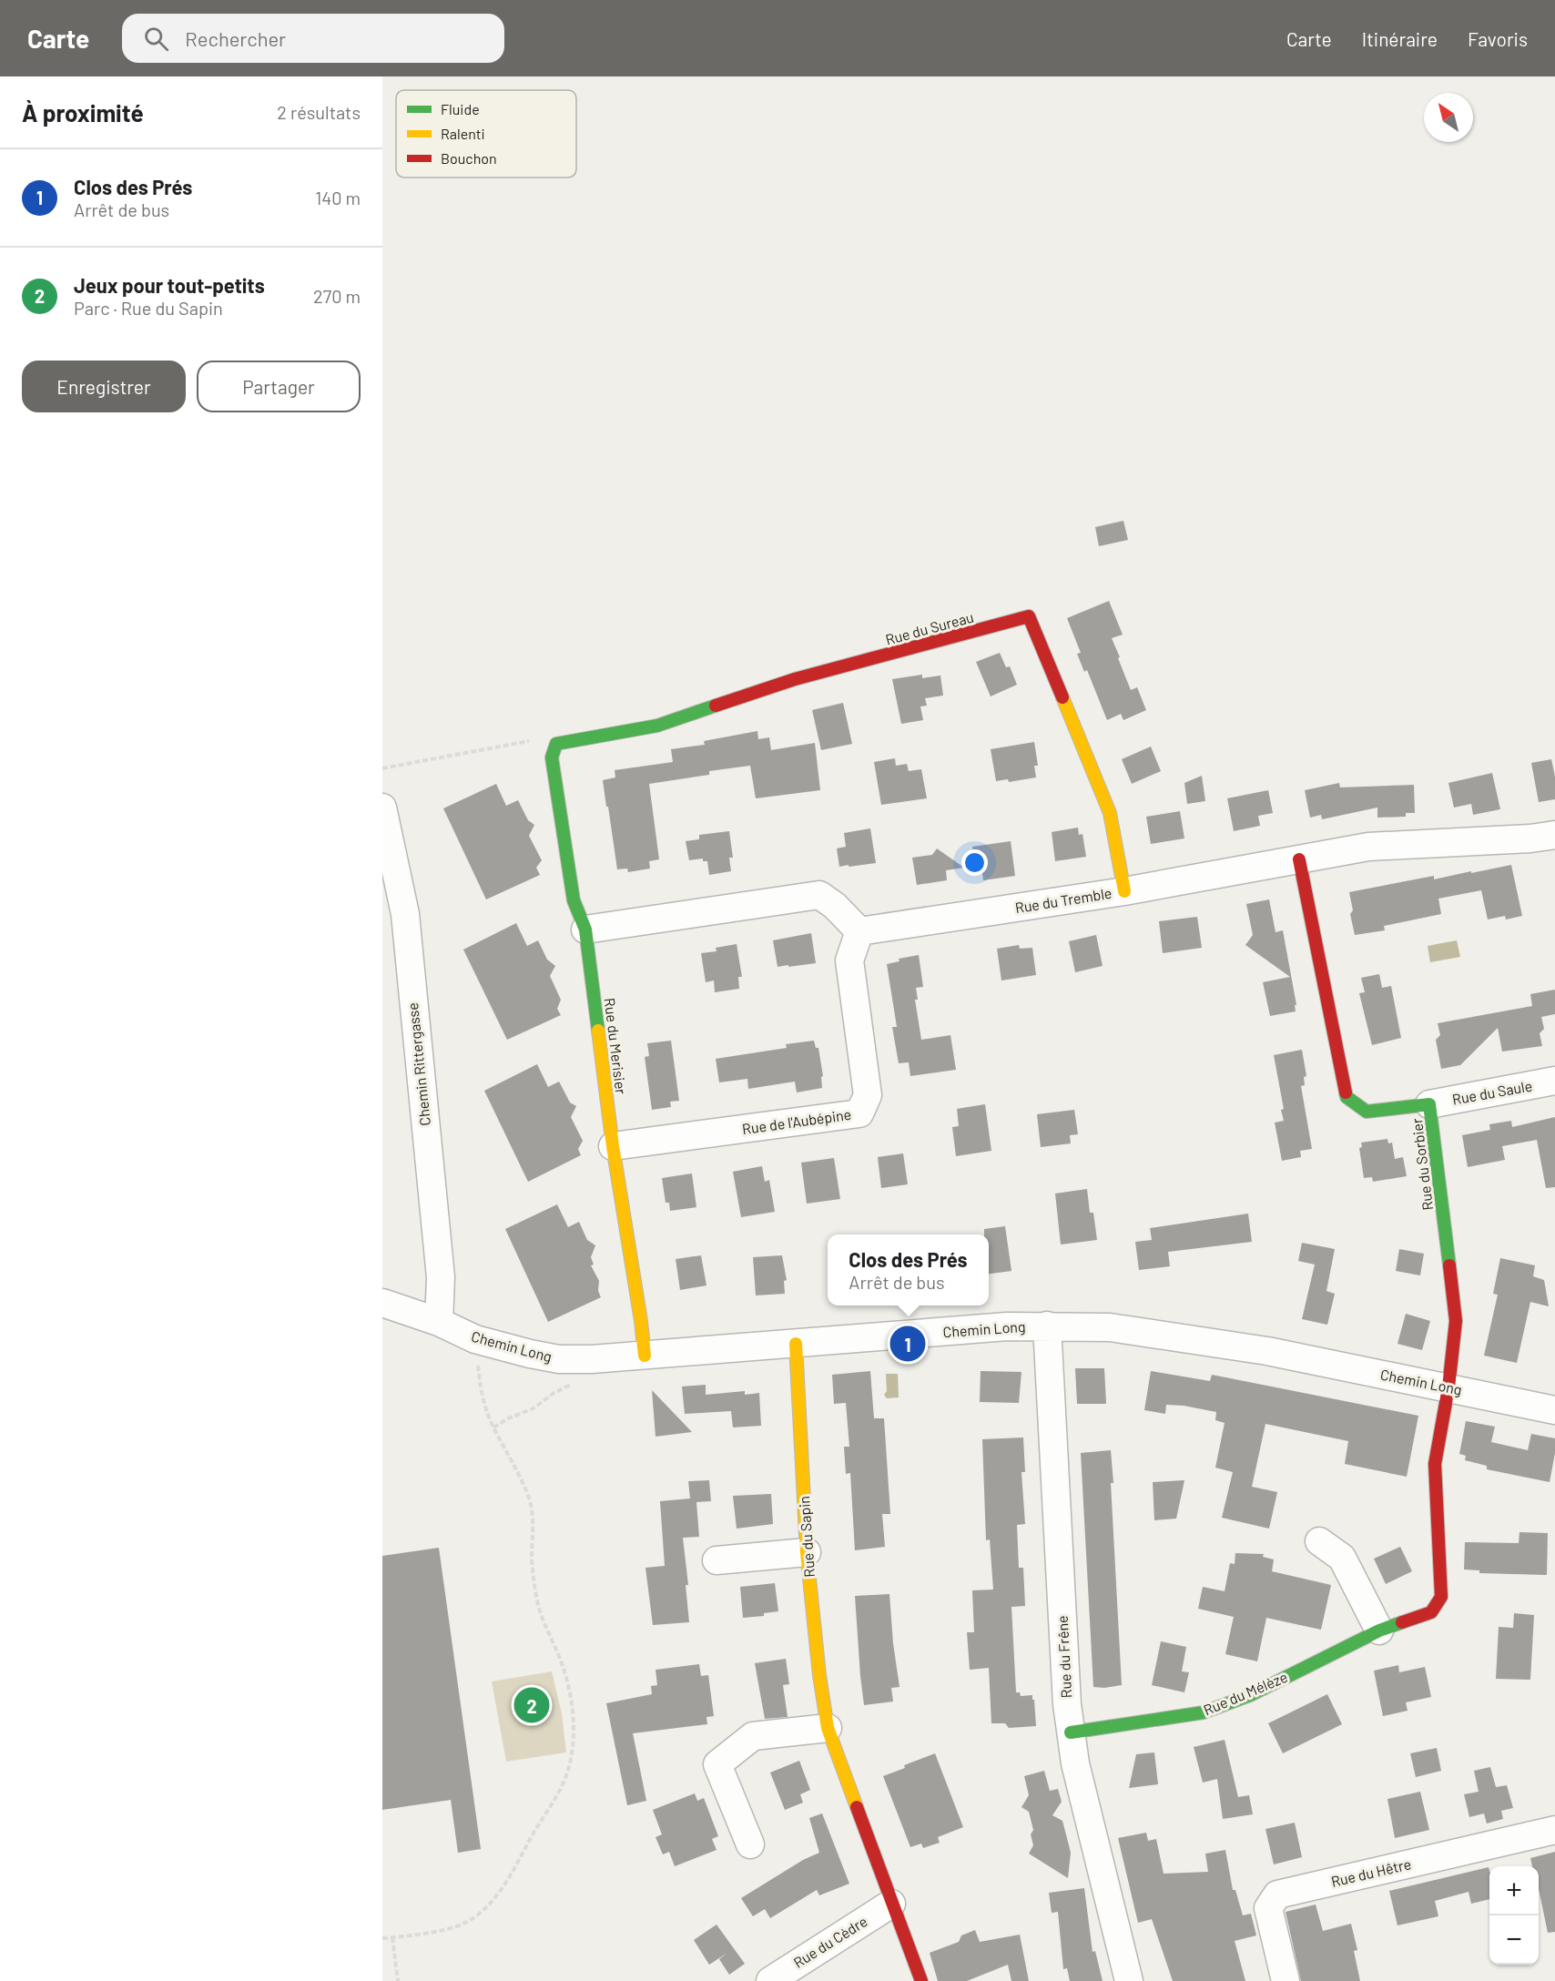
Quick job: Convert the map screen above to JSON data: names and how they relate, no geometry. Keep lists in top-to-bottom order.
{
  "streets": {
    "street": [
      "Rue du Sureau",
      "Rue du Tremble",
      "Rue du Merisier",
      "Chemin Rittergasse",
      "Rue du Saule",
      "Rue de l'Aubépine",
      "Rue du Sorbier",
      "Chemin Long",
      "Rue du Sapin",
      "Rue du Frêne",
      "Rue du Mélèze",
      "Rue du Hêtre",
      "Rue du Cèdre"
    ]
  },
  "crossings": [
    ["Rue du Sureau", "Rue du Tremble"],
    ["Rue du Sureau", "Rue du Merisier"],
    ["Rue du Tremble", "Rue de l'Aubépine"],
    ["Rue du Tremble", "Rue du Sorbier"],
    ["Rue du Merisier", "Rue de l'Aubépine"],
    ["Rue du Merisier", "Chemin Long"],
    ["Chemin Rittergasse", "Chemin Long"],
    ["Rue du Saule", "Rue du Sorbier"],
    ["Rue du Sorbier", "Chemin Long"],
    ["Rue du Sorbier", "Rue du Mélèze"],
    ["Chemin Long", "Rue du Sapin"],
    ["Chemin Long", "Rue du Frêne"],
    ["Chemin Long", "Rue du Mélèze"],
    ["Rue du Sapin", "Rue du Cèdre"],
    ["Rue du Frêne", "Rue du Mélèze"]
  ],
  "legend": ["Fluide", "Ralenti", "Bouchon"],
  "north": "top left",
  "page": {
    "header": "Carte",
    "search": "Rechercher",
    "nav": ["Carte", "Itinéraire", "Favoris"],
    "heading": ["À proximité", "2 résultats"],
    "list": [
      {
        "mark": "1",
        "name": "Clos des Prés",
        "note": "Arrêt de bus",
        "value": "140 m"
      },
      {
        "mark": "2",
        "name": "Jeux pour tout-petits",
        "note": "Parc · Rue du Sapin",
        "value": "270 m"
      }
    ],
    "buttons": ["Enregistrer", "Partager"],
    "popup": ["Clos des Prés", "Arrêt de bus"],
    "pins": ["1", "2"],
    "map_buttons": ["+", "−"]
  }
}
